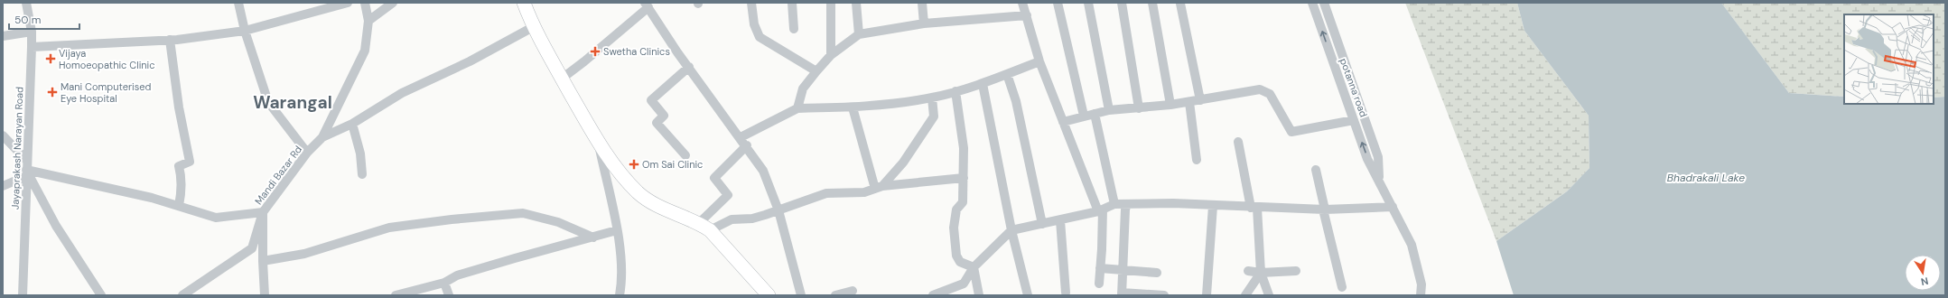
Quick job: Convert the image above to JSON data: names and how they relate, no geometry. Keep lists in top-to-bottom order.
{
  "streets": {
    "street": ["potanna road", "Jayaprakash Narayan Road", "Mandi Bazar Rd"]
  },
  "districts": ["Warangal"],
  "water": ["Bhadrakali Lake"],
  "places": {
    "health": [
      "Swetha Clinics",
      "Vijaya Homoeopathic Clinic",
      "Mani Computerised Eye Hospital",
      "Om Sai Clinic"
    ]
  },
  "scale_bar": "50 m",
  "north": "bottom"
}
